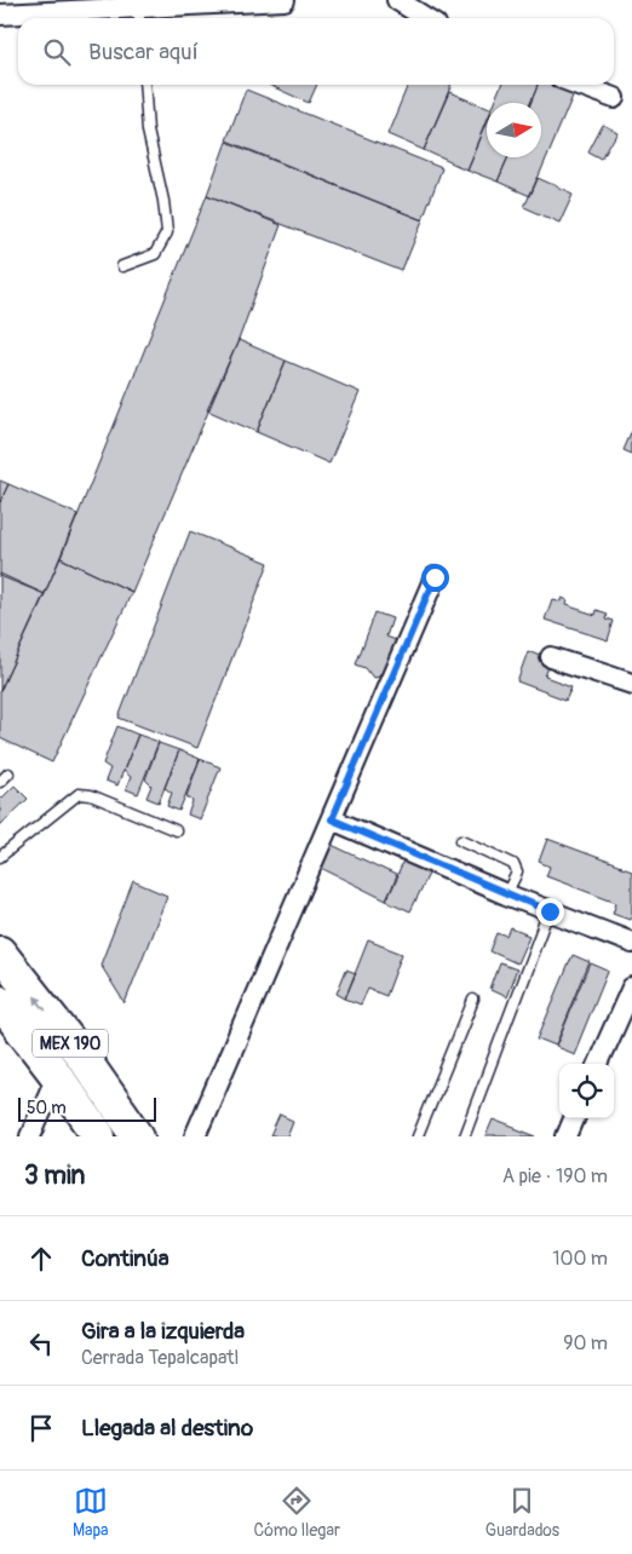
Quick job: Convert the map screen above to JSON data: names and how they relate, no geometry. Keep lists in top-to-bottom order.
{
  "streets": {
    "main road": ["MEX 190"]
  },
  "scale_bar": "50 m",
  "north": "right",
  "page": {
    "search": "Buscar aquí",
    "scale": "50 m",
    "heading": ["3 min", "A pie · 190 m"],
    "list": [
      ["Continúa", "100 m"],
      ["Gira a la izquierda", "Cerrada Tepalcapatl", "90 m"],
      "Llegada al destino"
    ],
    "nav": ["Mapa", "Cómo llegar", "Guardados"]
  }
}
